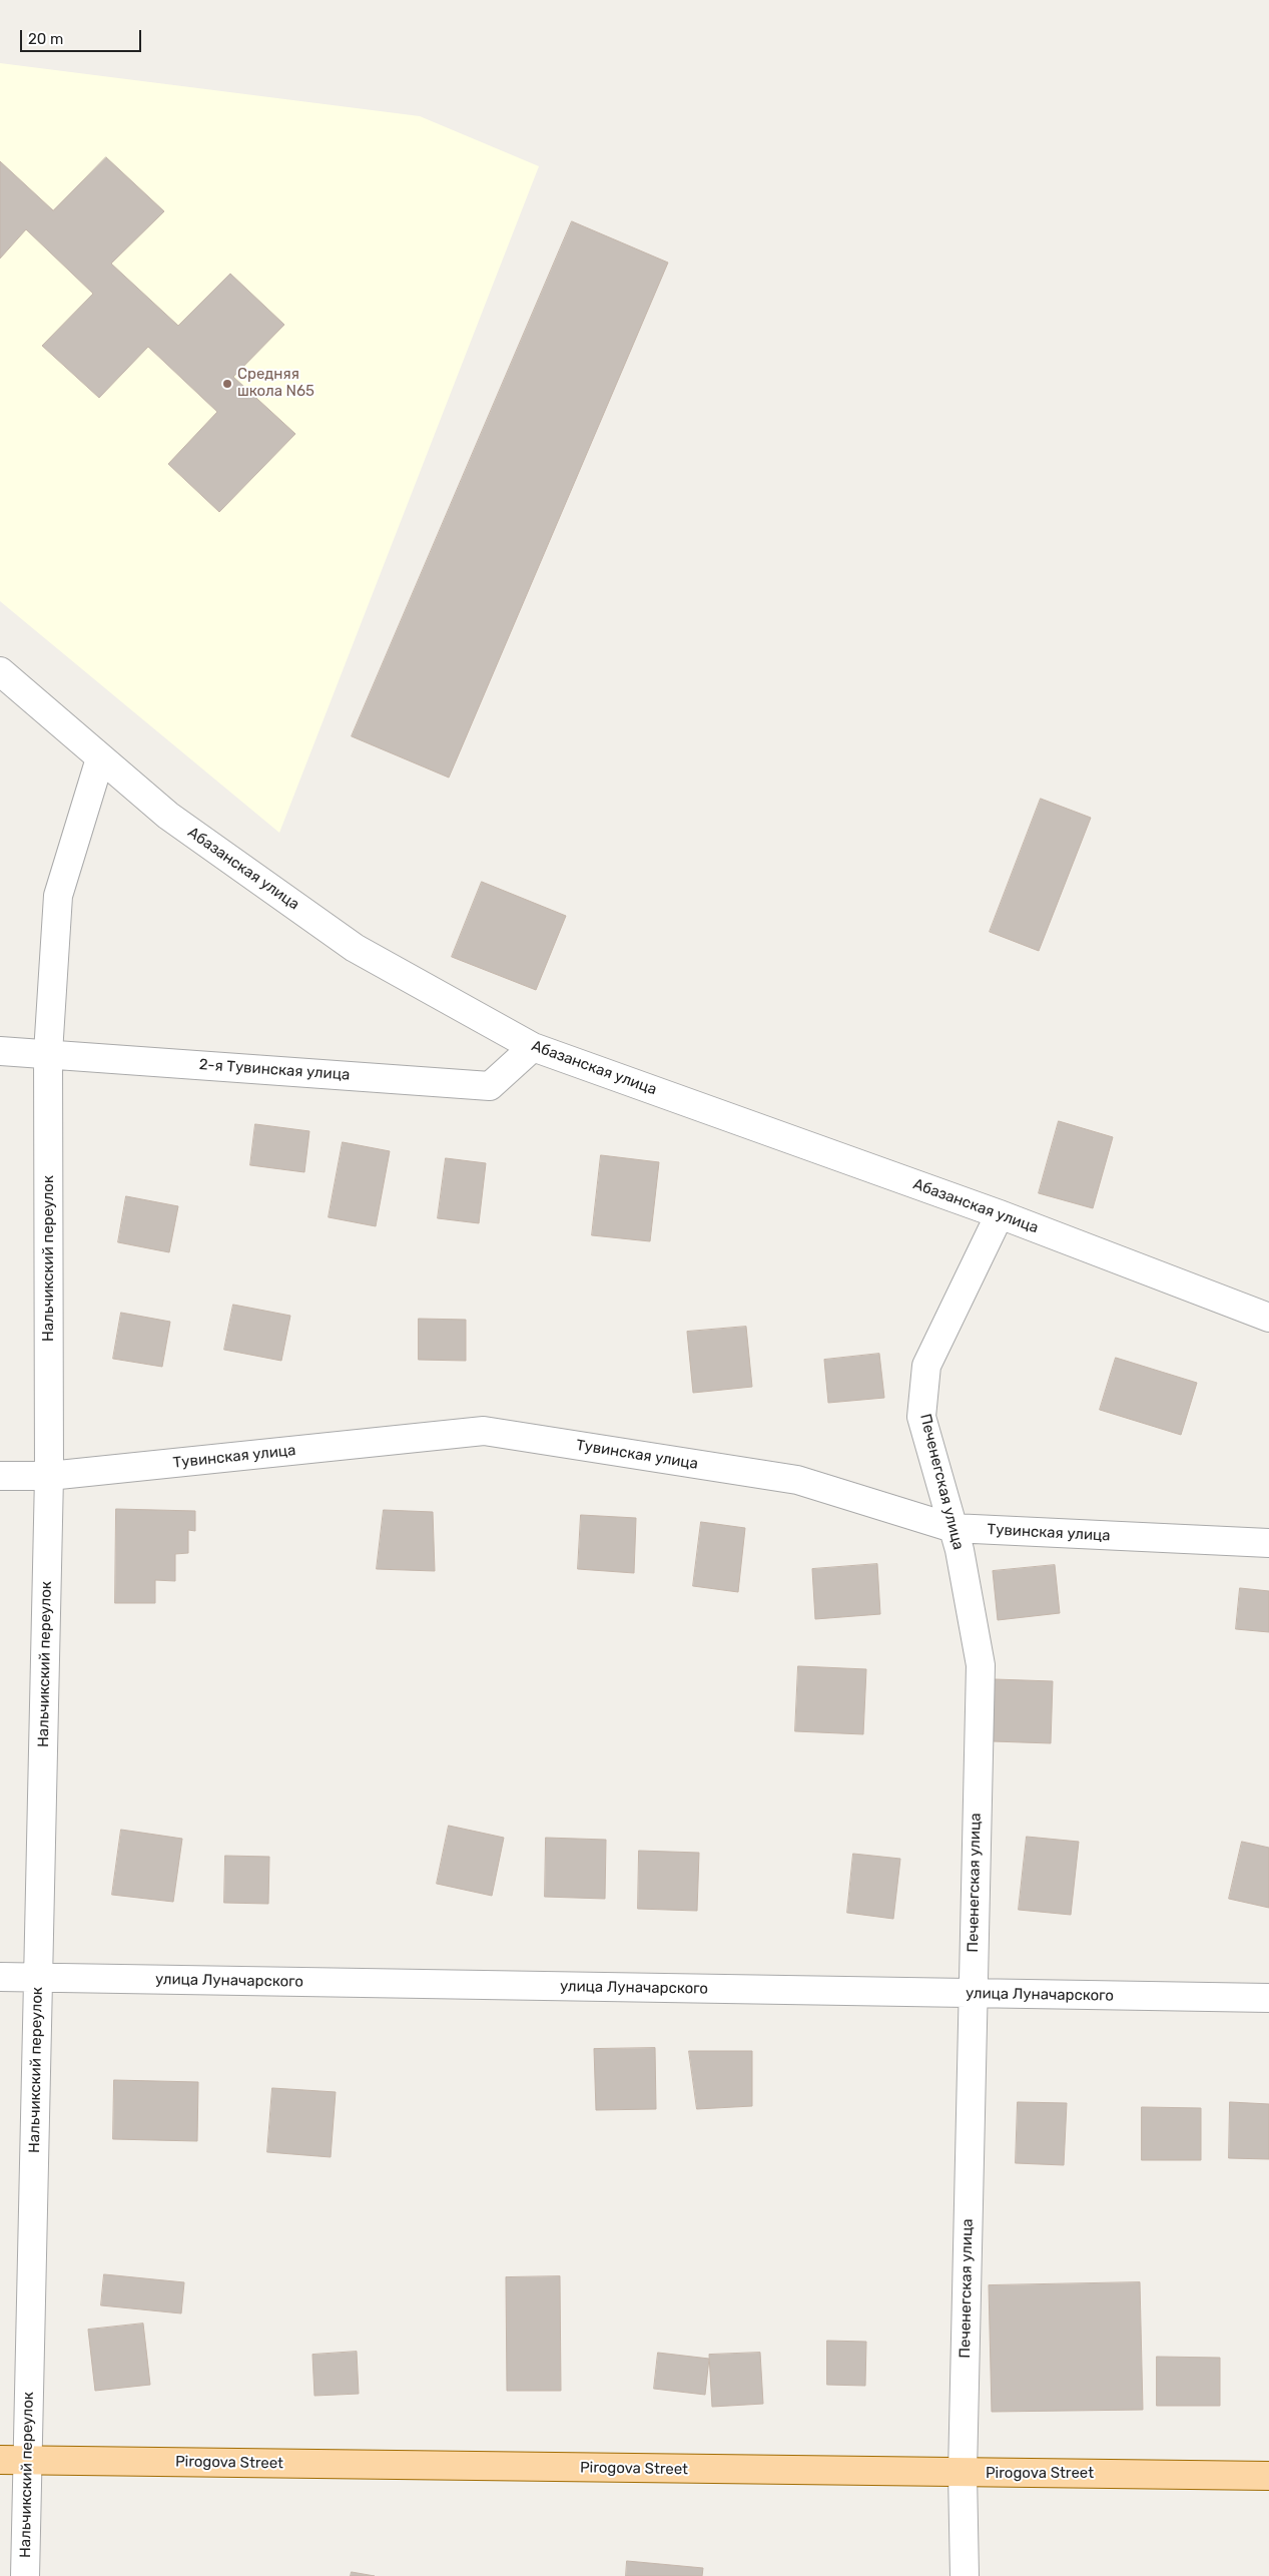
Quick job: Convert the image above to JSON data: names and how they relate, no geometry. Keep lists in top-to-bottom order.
{
  "streets": {
    "main road": ["Pirogova Street"],
    "street": [
      "Абазанская улица",
      "2-я Тувинская улица",
      "Нальчикский переулок",
      "Тувинская улица",
      "Печенегская улица",
      "улица Луначарского"
    ]
  },
  "crossings": [
    ["Абазанская улица", "2-я Тувинская улица"],
    ["Абазанская улица", "Нальчикский переулок"],
    ["Абазанская улица", "Печенегская улица"],
    ["2-я Тувинская улица", "Нальчикский переулок"],
    ["Нальчикский переулок", "Тувинская улица"],
    ["Нальчикский переулок", "улица Луначарского"],
    ["Нальчикский переулок", "Pirogova Street"],
    ["Тувинская улица", "Печенегская улица"],
    ["Печенегская улица", "улица Луначарского"],
    ["Печенегская улица", "Pirogova Street"]
  ],
  "places": ["Средняя школа N65"],
  "scale_bar": "20 m"
}
